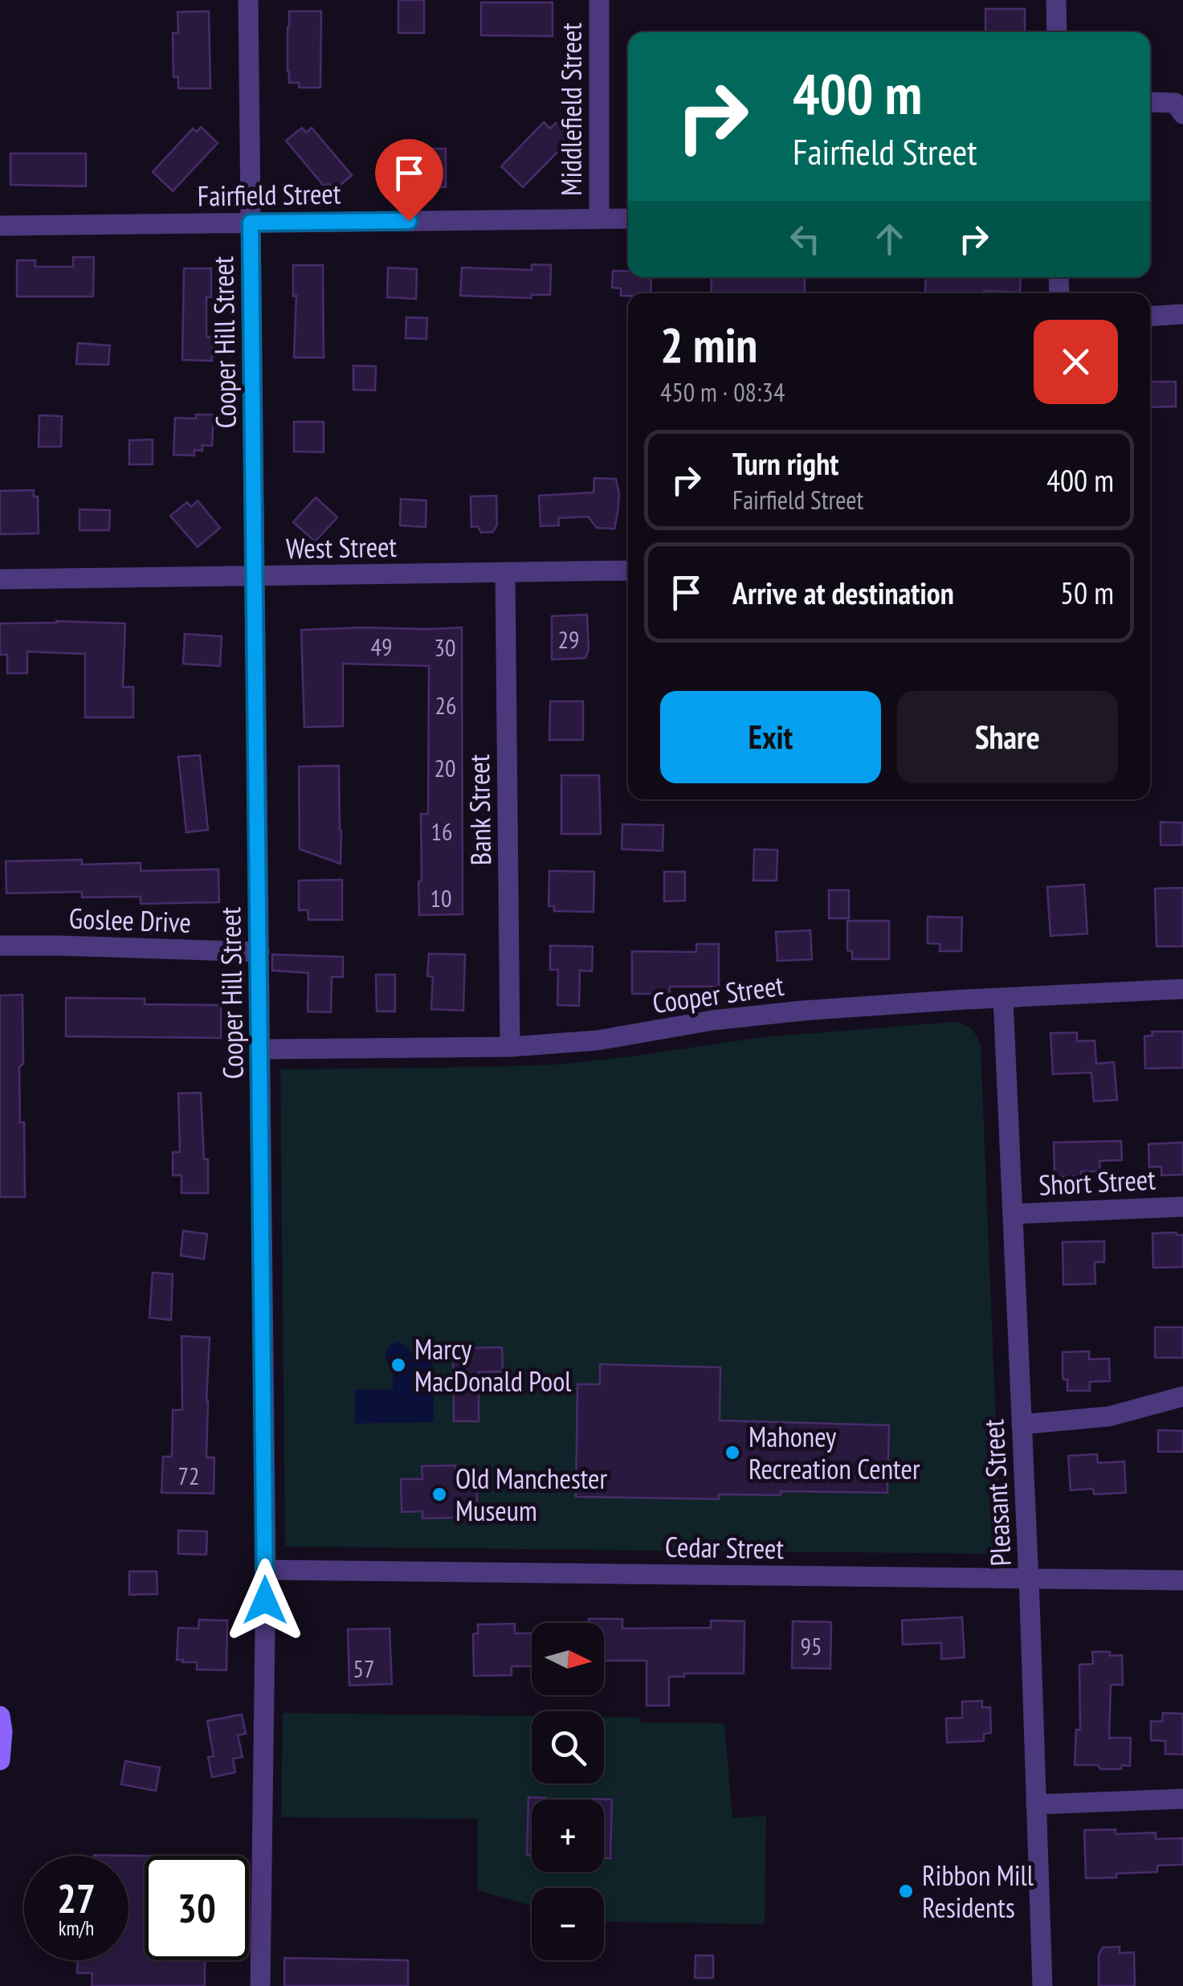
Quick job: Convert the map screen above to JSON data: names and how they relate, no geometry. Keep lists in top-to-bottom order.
{
  "streets": {
    "street": [
      "Middlefield Street",
      "Fairfield Street",
      "Cooper Hill Street",
      "West Street",
      "Bank Street",
      "Goslee Drive",
      "Cooper Street",
      "Short Street",
      "Pleasant Street",
      "Cedar Street"
    ]
  },
  "crossings": [
    ["Middlefield Street", "Fairfield Street"],
    ["Fairfield Street", "Cooper Hill Street"],
    ["Cooper Hill Street", "West Street"],
    ["Cooper Hill Street", "Goslee Drive"],
    ["Cooper Hill Street", "Cooper Street"],
    ["Cooper Hill Street", "Cedar Street"],
    ["West Street", "Bank Street"],
    ["Bank Street", "Cooper Street"],
    ["Cooper Street", "Pleasant Street"],
    ["Short Street", "Pleasant Street"],
    ["Pleasant Street", "Cedar Street"]
  ],
  "places": [
    "Marcy MacDonald Pool",
    "Mahoney Recreation Center",
    "Old Manchester Museum",
    "Ribbon Mill Residents"
  ],
  "house_numbers": [
    "29",
    "49",
    "30",
    "26",
    "20",
    "16",
    "10",
    "72",
    "95",
    "57"
  ],
  "north": "right",
  "page": {
    "turn": ["400 m", "Fairfield Street"],
    "heading": ["2 min", "450 m · 08:34"],
    "list": [
      {
        "name": "Turn right",
        "note": "Fairfield Street",
        "value": "400 m"
      },
      {
        "name": "Arrive at destination",
        "value": "50 m"
      }
    ],
    "buttons": ["Exit", "Share"],
    "map_buttons": ["+", "−"],
    "speed": "27 km/h",
    "limit": "30"
  }
}
